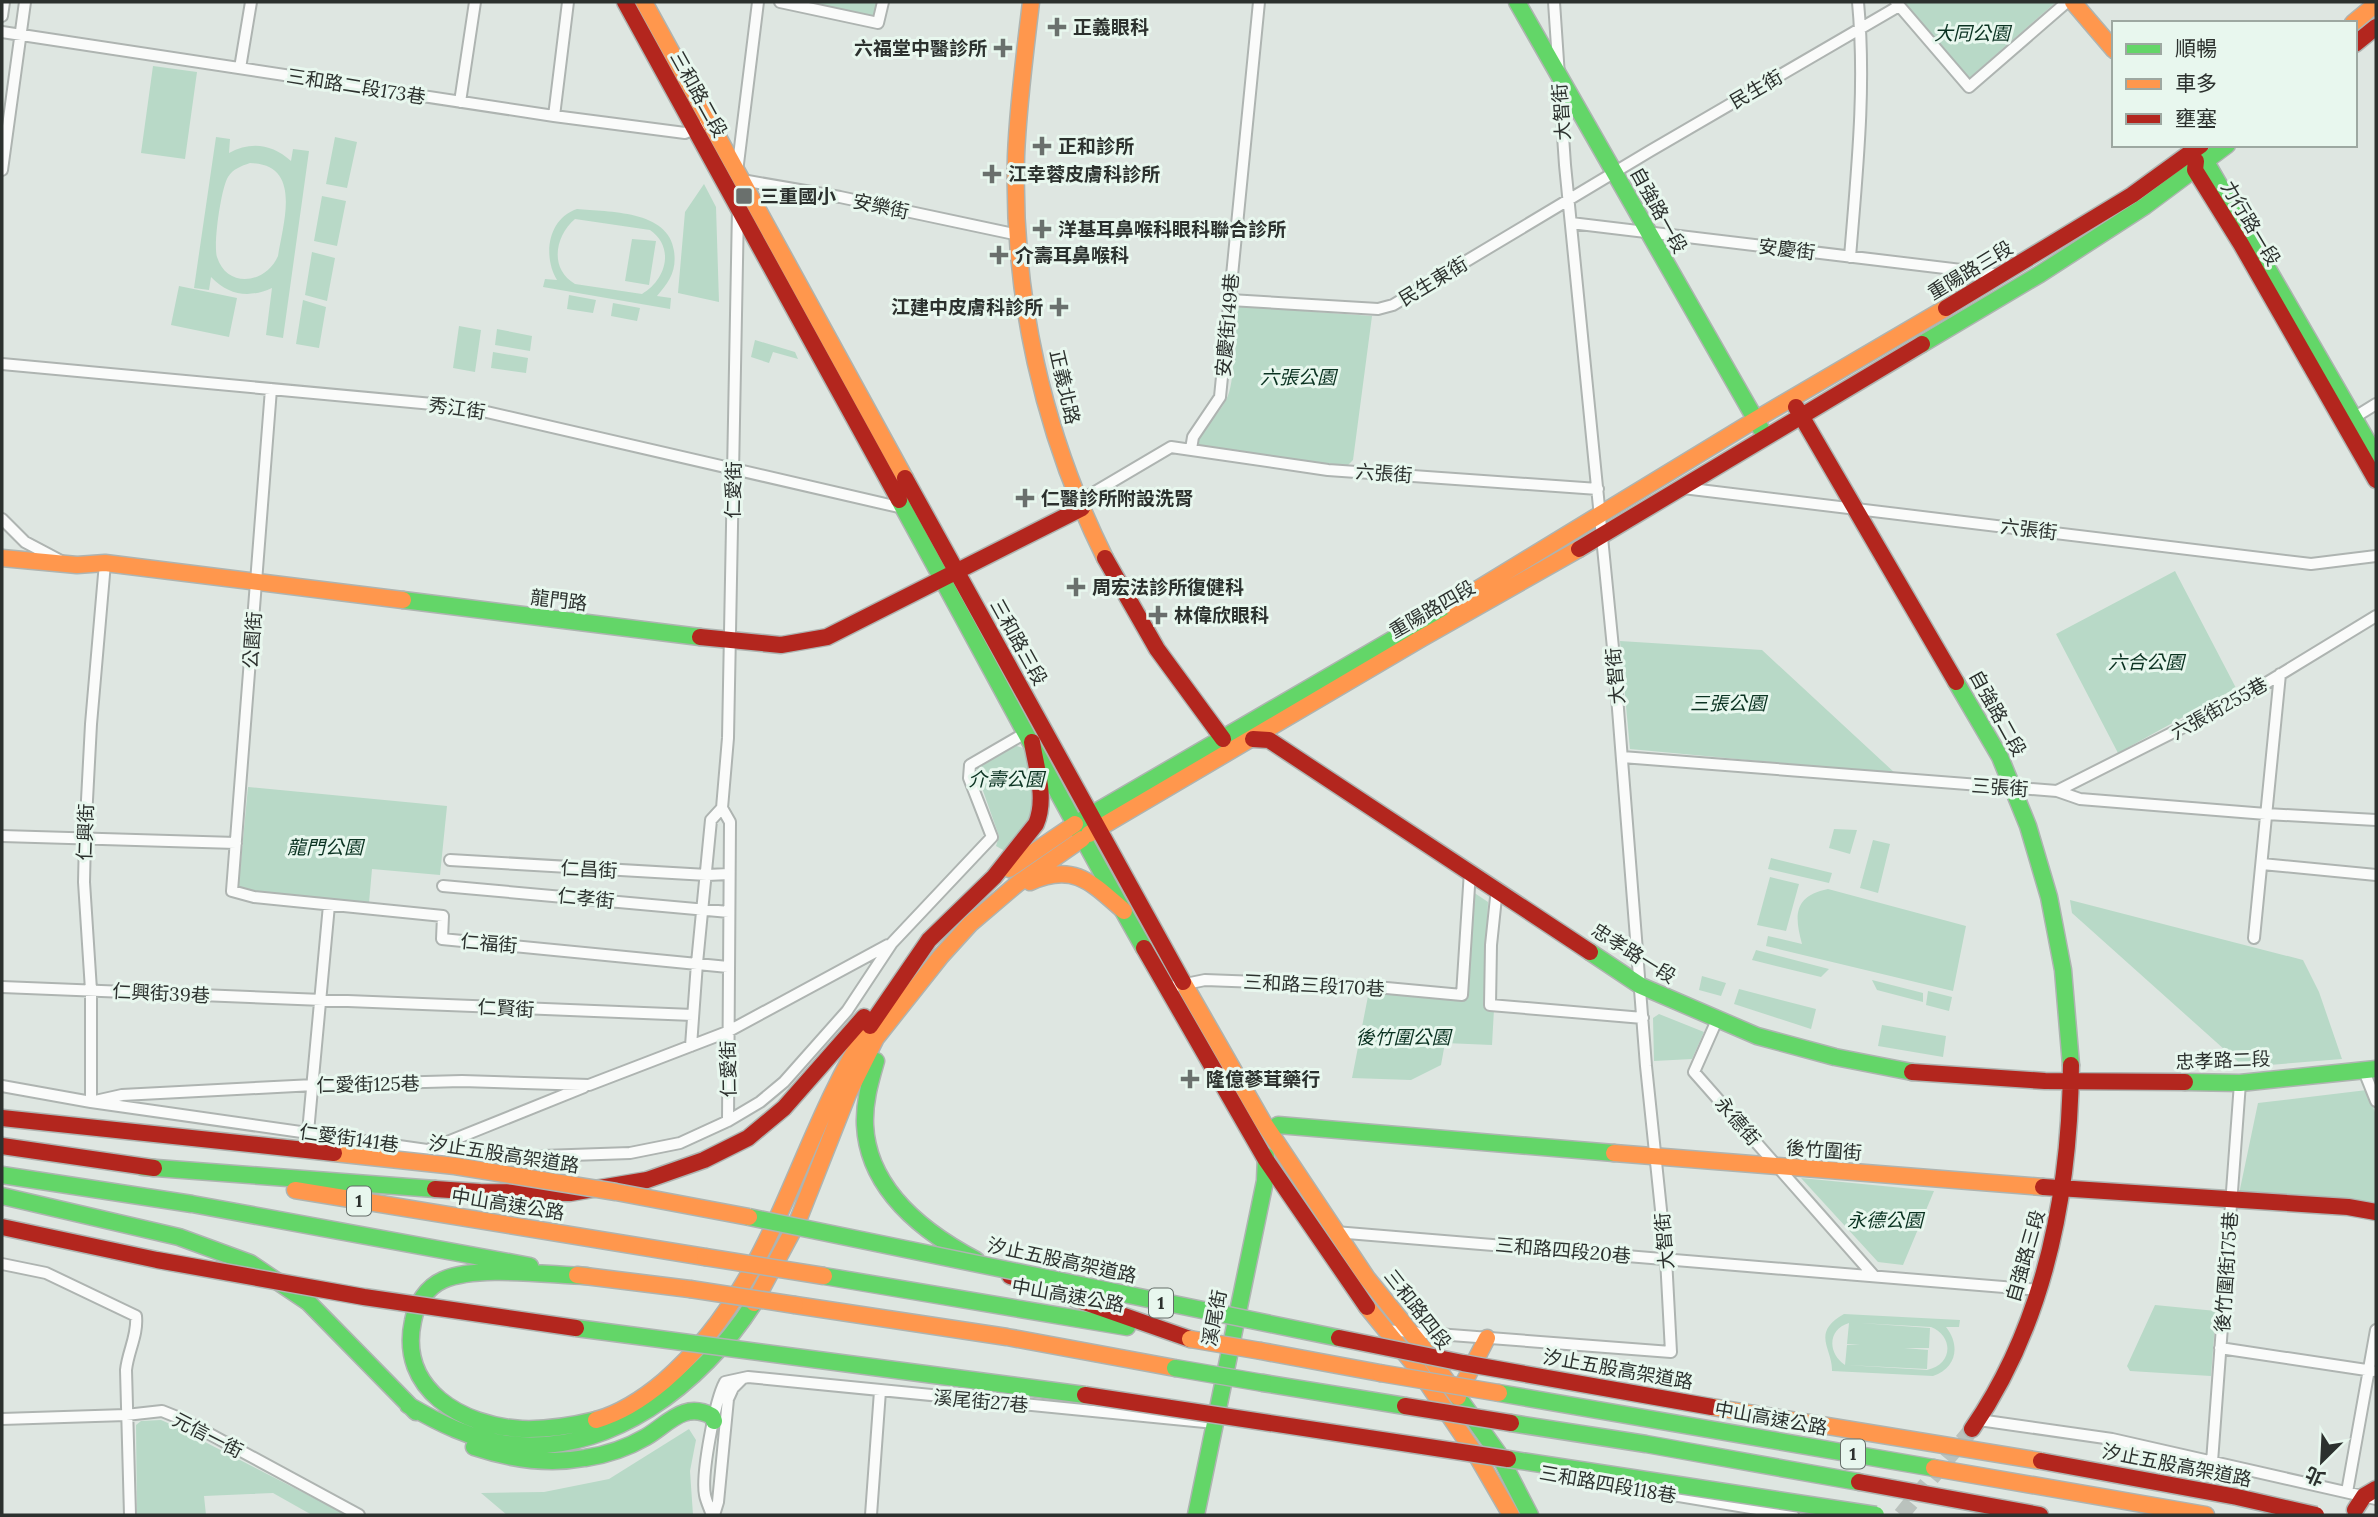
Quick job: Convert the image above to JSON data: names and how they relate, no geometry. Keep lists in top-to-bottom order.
{
  "streets": {
    "main road": [
      "三和路二段",
      "自強路一段",
      "力行路一段",
      "重陽路三段",
      "正義北路",
      "龍門路",
      "重陽路四段",
      "三和路三段",
      "自強路二段",
      "忠孝路一段",
      "忠孝路二段",
      "後竹圍街",
      "汐止五股高架道路",
      "1",
      "中山高速公路",
      "自強路三段",
      "三和路四段",
      "溪尾街"
    ],
    "street": [
      "三和路二段173巷",
      "民生街",
      "大智街",
      "安樂街",
      "安慶街",
      "民生東街",
      "安慶街149巷",
      "秀江街",
      "六張街",
      "仁愛街",
      "公園街",
      "六張街255巷",
      "三張街",
      "仁興街",
      "仁昌街",
      "仁孝街",
      "仁福街",
      "三和路三段170巷",
      "仁興街39巷",
      "仁賢街",
      "仁愛街125巷",
      "永德街",
      "仁愛街141巷",
      "三和路四段20巷",
      "後竹圍街175巷",
      "溪尾街27巷",
      "元信一街",
      "三和路四段118巷"
    ]
  },
  "crossings": [
    ["三和路二段173巷", "三和路二段"],
    ["民生街", "自強路一段"],
    ["民生街", "民生東街"],
    ["三和路二段", "安樂街"],
    ["三和路二段", "仁愛街"],
    ["三和路二段", "三和路三段"],
    ["大智街", "自強路一段"],
    ["大智街", "安慶街"],
    ["大智街", "民生東街"],
    ["大智街", "六張街"],
    ["大智街", "重陽路四段"],
    ["大智街", "三張街"],
    ["大智街", "忠孝路一段"],
    ["大智街", "後竹圍街"],
    ["大智街", "三和路四段20巷"],
    ["安樂街", "正義北路"],
    ["安樂街", "仁愛街"],
    ["安樂街", "三和路三段"],
    ["自強路一段", "安慶街"],
    ["自強路一段", "重陽路三段"],
    ["自強路一段", "民生東街"],
    ["自強路一段", "重陽路四段"],
    ["力行路一段", "重陽路三段"],
    ["安慶街", "重陽路三段"],
    ["重陽路三段", "重陽路四段"],
    ["重陽路三段", "自強路二段"],
    ["民生東街", "安慶街149巷"],
    ["安慶街149巷", "六張街"],
    ["正義北路", "六張街"],
    ["正義北路", "龍門路"],
    ["正義北路", "重陽路四段"],
    ["正義北路", "忠孝路一段"],
    ["秀江街", "仁愛街"],
    ["秀江街", "公園街"],
    ["秀江街", "三和路三段"],
    ["六張街", "龍門路"],
    ["六張街", "重陽路四段"],
    ["六張街", "自強路二段"],
    ["仁愛街", "龍門路"],
    ["仁愛街", "三和路三段"],
    ["仁愛街", "仁昌街"],
    ["仁愛街", "仁孝街"],
    ["仁愛街", "仁福街"],
    ["仁愛街", "仁賢街"],
    ["仁愛街", "仁愛街125巷"],
    ["仁愛街", "仁愛街141巷"],
    ["龍門路", "公園街"],
    ["龍門路", "三和路三段"],
    ["龍門路", "仁興街"],
    ["重陽路四段", "三和路三段"],
    ["重陽路四段", "自強路二段"],
    ["重陽路四段", "忠孝路一段"],
    ["公園街", "仁福街"],
    ["三和路三段", "三和路三段170巷"],
    ["三和路三段", "後竹圍街"],
    ["三和路三段", "三和路四段"],
    ["三和路三段", "溪尾街"],
    ["六張街255巷", "三張街"],
    ["自強路二段", "三張街"],
    ["自強路二段", "忠孝路一段"],
    ["自強路二段", "忠孝路二段"],
    ["自強路二段", "自強路三段"],
    ["仁興街", "仁興街39巷"],
    ["仁興街", "仁愛街125巷"],
    ["仁興街", "仁愛街141巷"],
    ["忠孝路一段", "三和路三段170巷"],
    ["忠孝路一段", "忠孝路二段"],
    ["忠孝路一段", "永德街"],
    ["忠孝路一段", "自強路三段"],
    ["仁興街39巷", "仁賢街"],
    ["忠孝路二段", "自強路三段"],
    ["忠孝路二段", "後竹圍街175巷"],
    ["仁愛街125巷", "仁愛街141巷"],
    ["永德街", "後竹圍街"],
    ["永德街", "三和路四段20巷"],
    ["後竹圍街", "自強路三段"],
    ["後竹圍街", "後竹圍街175巷"],
    ["後竹圍街", "三和路四段"],
    ["後竹圍街", "溪尾街"],
    ["三和路四段20巷", "自強路三段"],
    ["三和路四段20巷", "三和路四段"],
    ["三和路四段", "溪尾街"],
    ["三和路四段", "三和路四段118巷"],
    ["溪尾街", "溪尾街27巷"]
  ],
  "parks": [
    "大同公園",
    "六張公園",
    "六合公園",
    "三張公園",
    "介壽公園",
    "龍門公園",
    "後竹圍公園",
    "永德公園"
  ],
  "places": {
    "health": [
      "正義眼科",
      "六福堂中醫診所",
      "正和診所",
      "江幸蓉皮膚科診所",
      "洋基耳鼻喉科眼科聯合診所",
      "介壽耳鼻喉科",
      "江建中皮膚科診所",
      "仁醫診所附設洗腎",
      "周宏法診所復健科",
      "林偉欣眼科",
      "隆億蔘茸藥行"
    ],
    "transit": ["三重國小"]
  },
  "legend": ["順暢", "車多", "壅塞"],
  "north": "bottom left"
}
